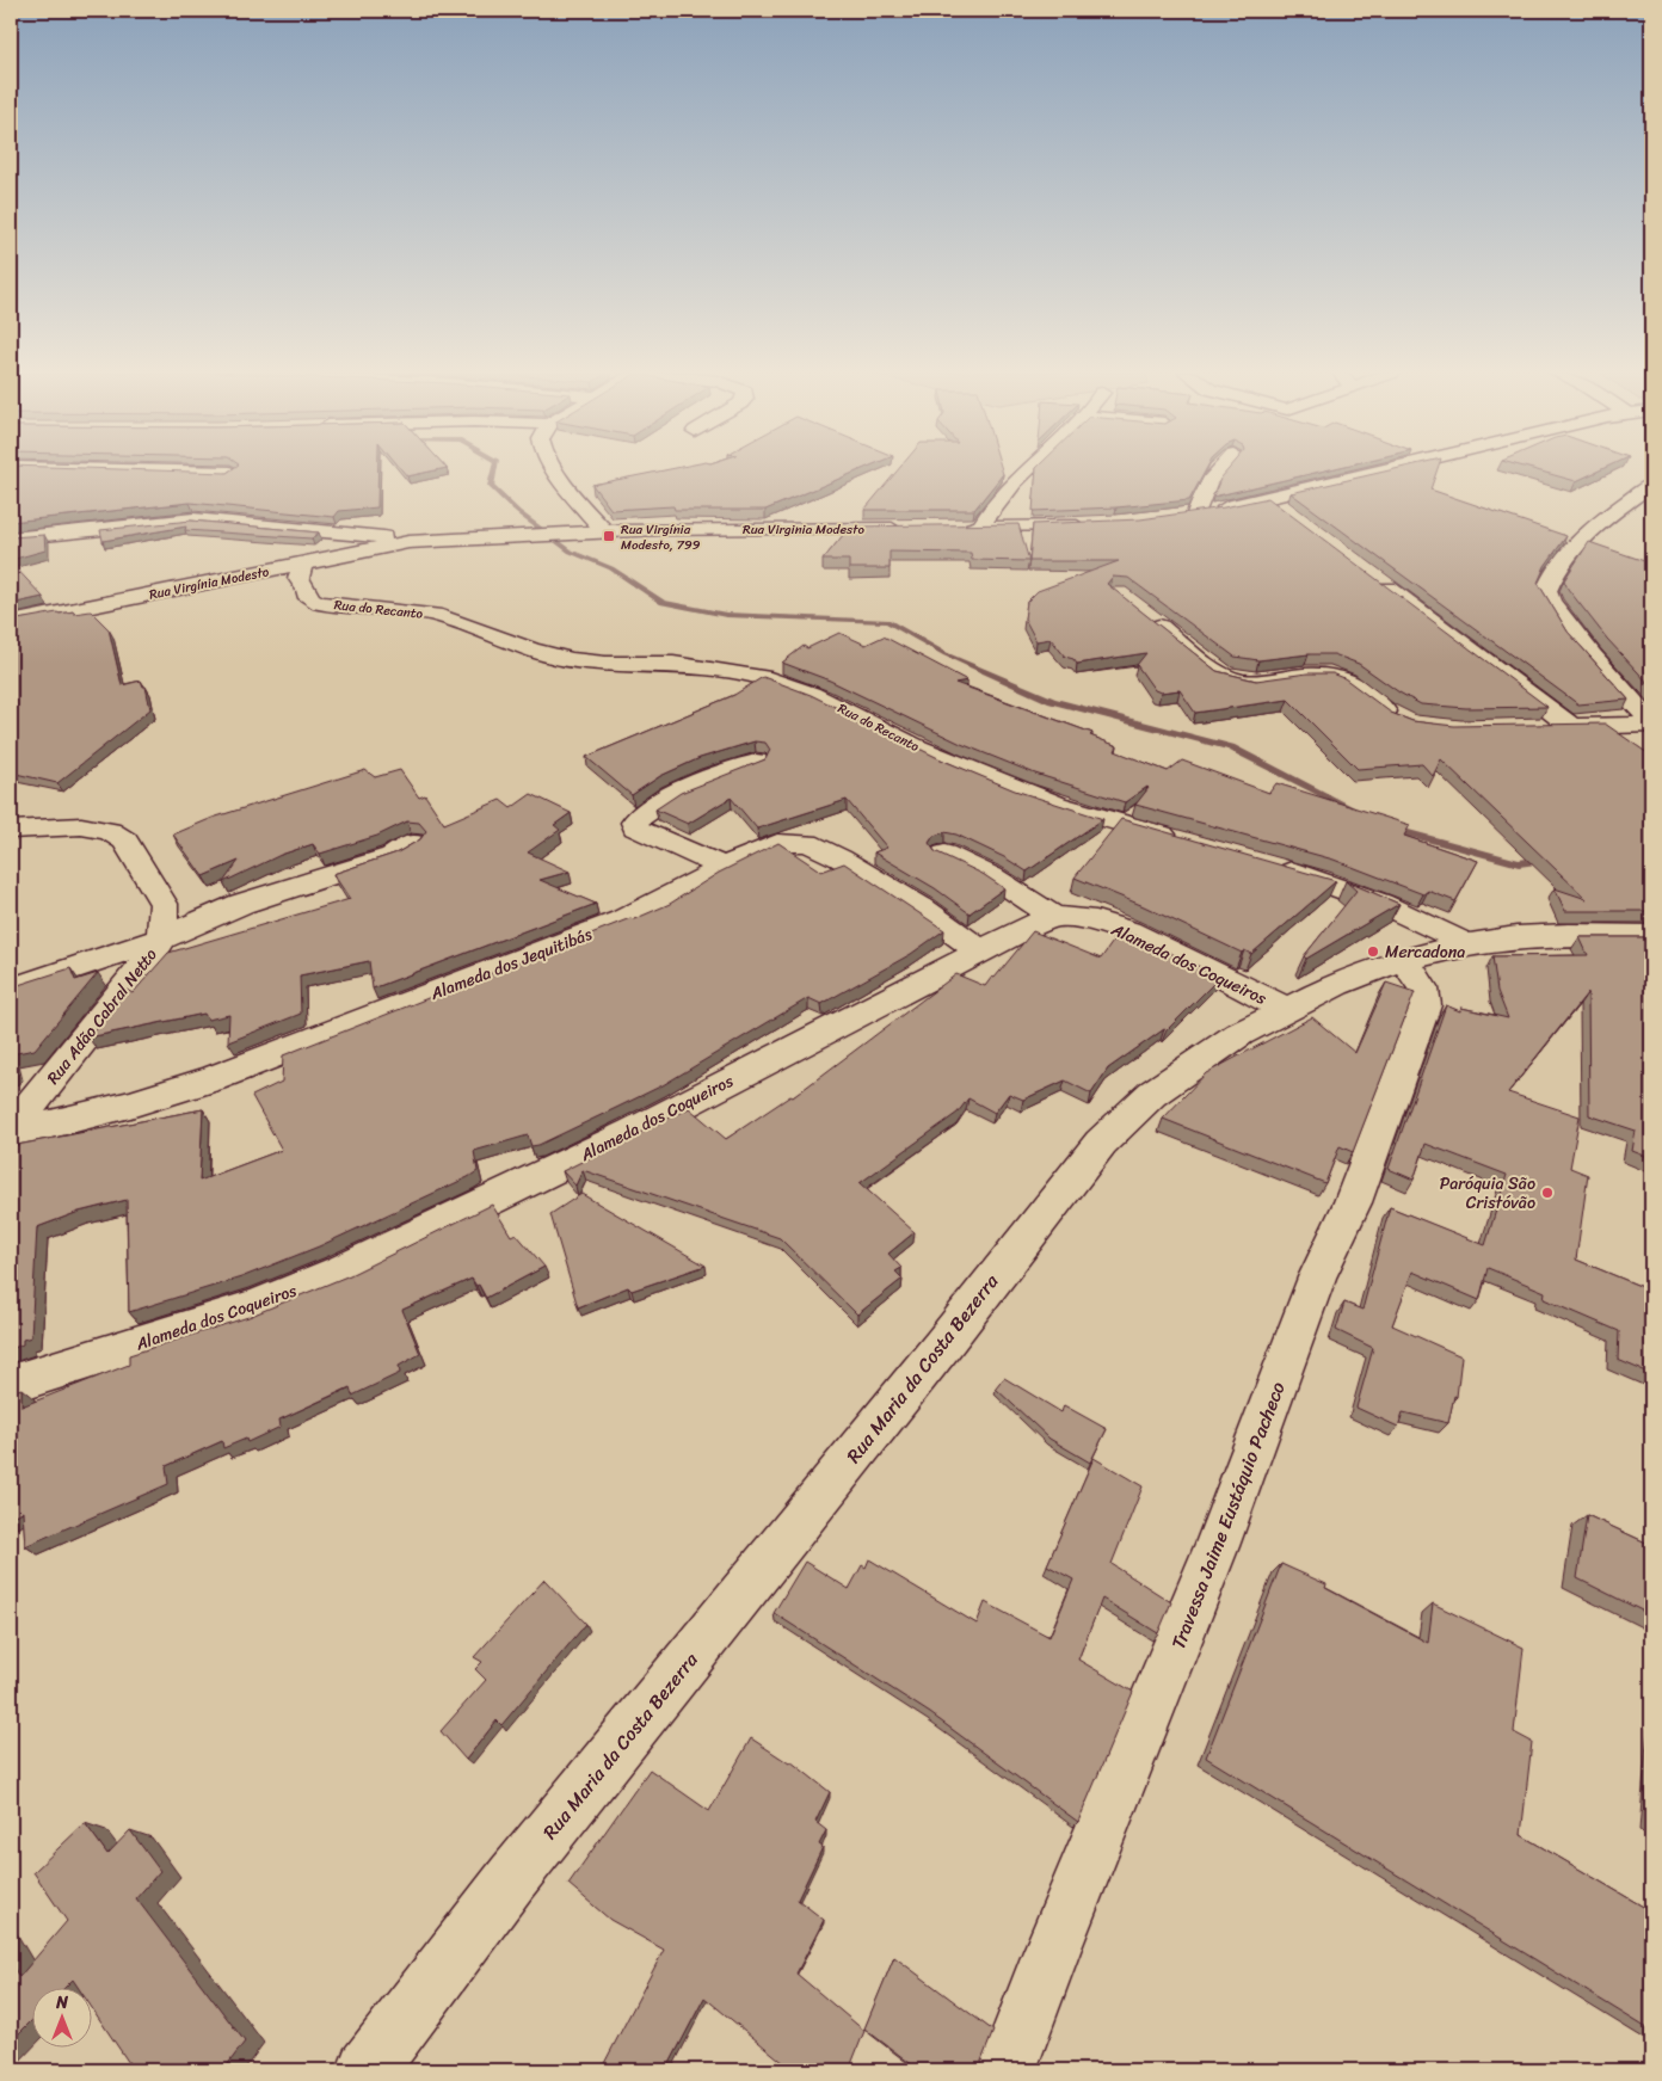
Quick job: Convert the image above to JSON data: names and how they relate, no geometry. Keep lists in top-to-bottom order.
{
  "streets": {
    "street": [
      "Rua Virginia Modesto",
      "Rua Virgínia Modesto",
      "Rua do Recanto",
      "Alameda dos Jequitibás",
      "Alameda dos Coqueiros",
      "Rua Adão Cabral Netto",
      "Rua Maria da Costa Bezerra",
      "Travessa Jaime Eustáquio Pacheco"
    ]
  },
  "crossings": [
    ["Rua Virginia Modesto", "Rua Virgínia Modesto"],
    ["Rua Virgínia Modesto", "Rua do Recanto"],
    ["Alameda dos Jequitibás", "Alameda dos Coqueiros"],
    ["Alameda dos Coqueiros", "Rua Maria da Costa Bezerra"],
    ["Rua Maria da Costa Bezerra", "Travessa Jaime Eustáquio Pacheco"]
  ],
  "places": {
    "transit": ["Rua Virgínia Modesto, 799"],
    "other": ["Mercadona", "Paróquia São Cristóvão"]
  },
  "north": "top"
}
